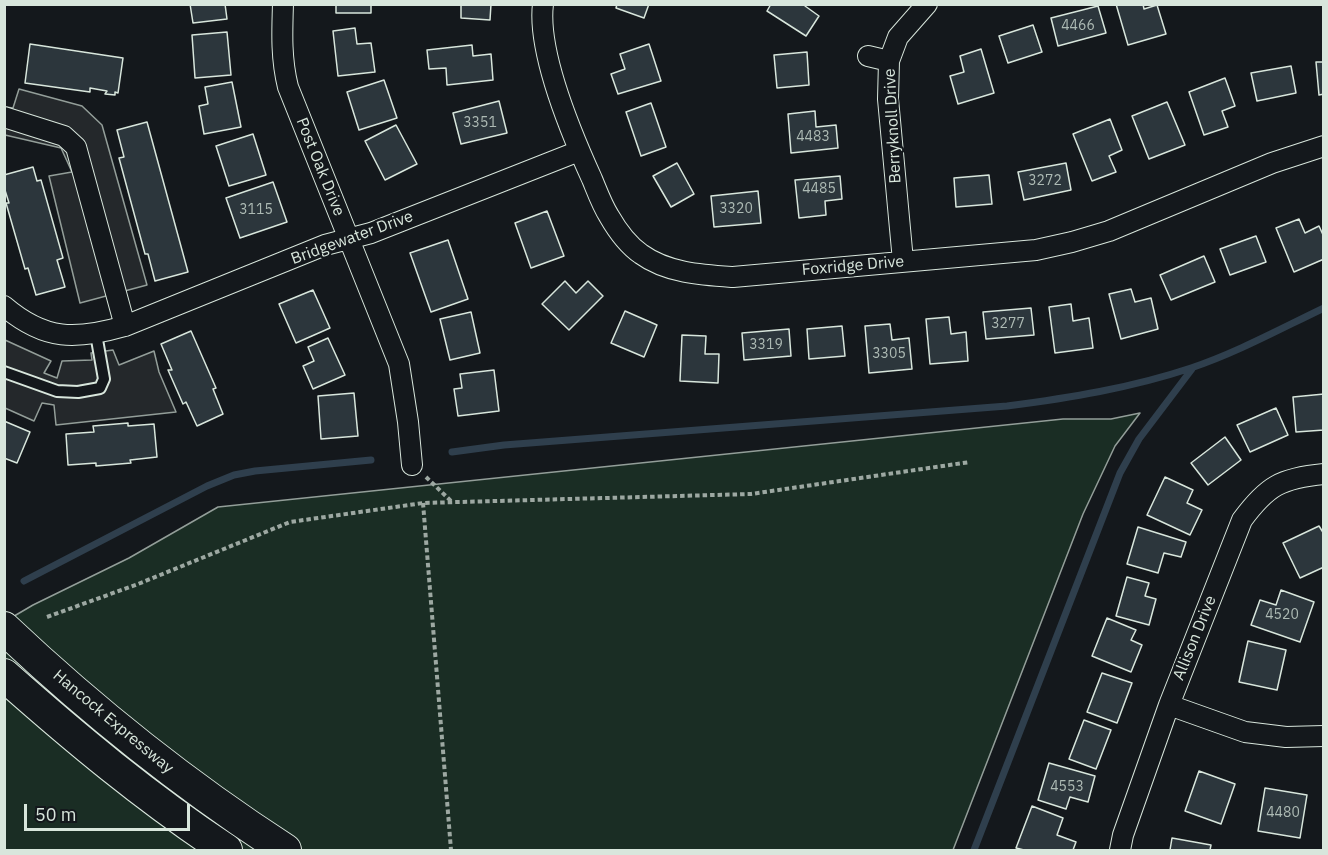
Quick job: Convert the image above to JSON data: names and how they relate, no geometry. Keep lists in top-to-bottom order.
{
  "streets": {
    "main road": ["Hancock Expressway"],
    "street": [
      "Berryknoll Drive",
      "Post Oak Drive",
      "Bridgewater Drive",
      "Foxridge Drive",
      "Allison Drive"
    ]
  },
  "crossings": [
    ["Berryknoll Drive", "Foxridge Drive"],
    ["Post Oak Drive", "Bridgewater Drive"],
    ["Bridgewater Drive", "Foxridge Drive"]
  ],
  "house_numbers": [
    "4466",
    "3351",
    "4483",
    "3272",
    "4485",
    "3320",
    "3115",
    "3277",
    "3319",
    "3305",
    "4520",
    "4553",
    "4480"
  ],
  "scale_bar": "50 m"
}
